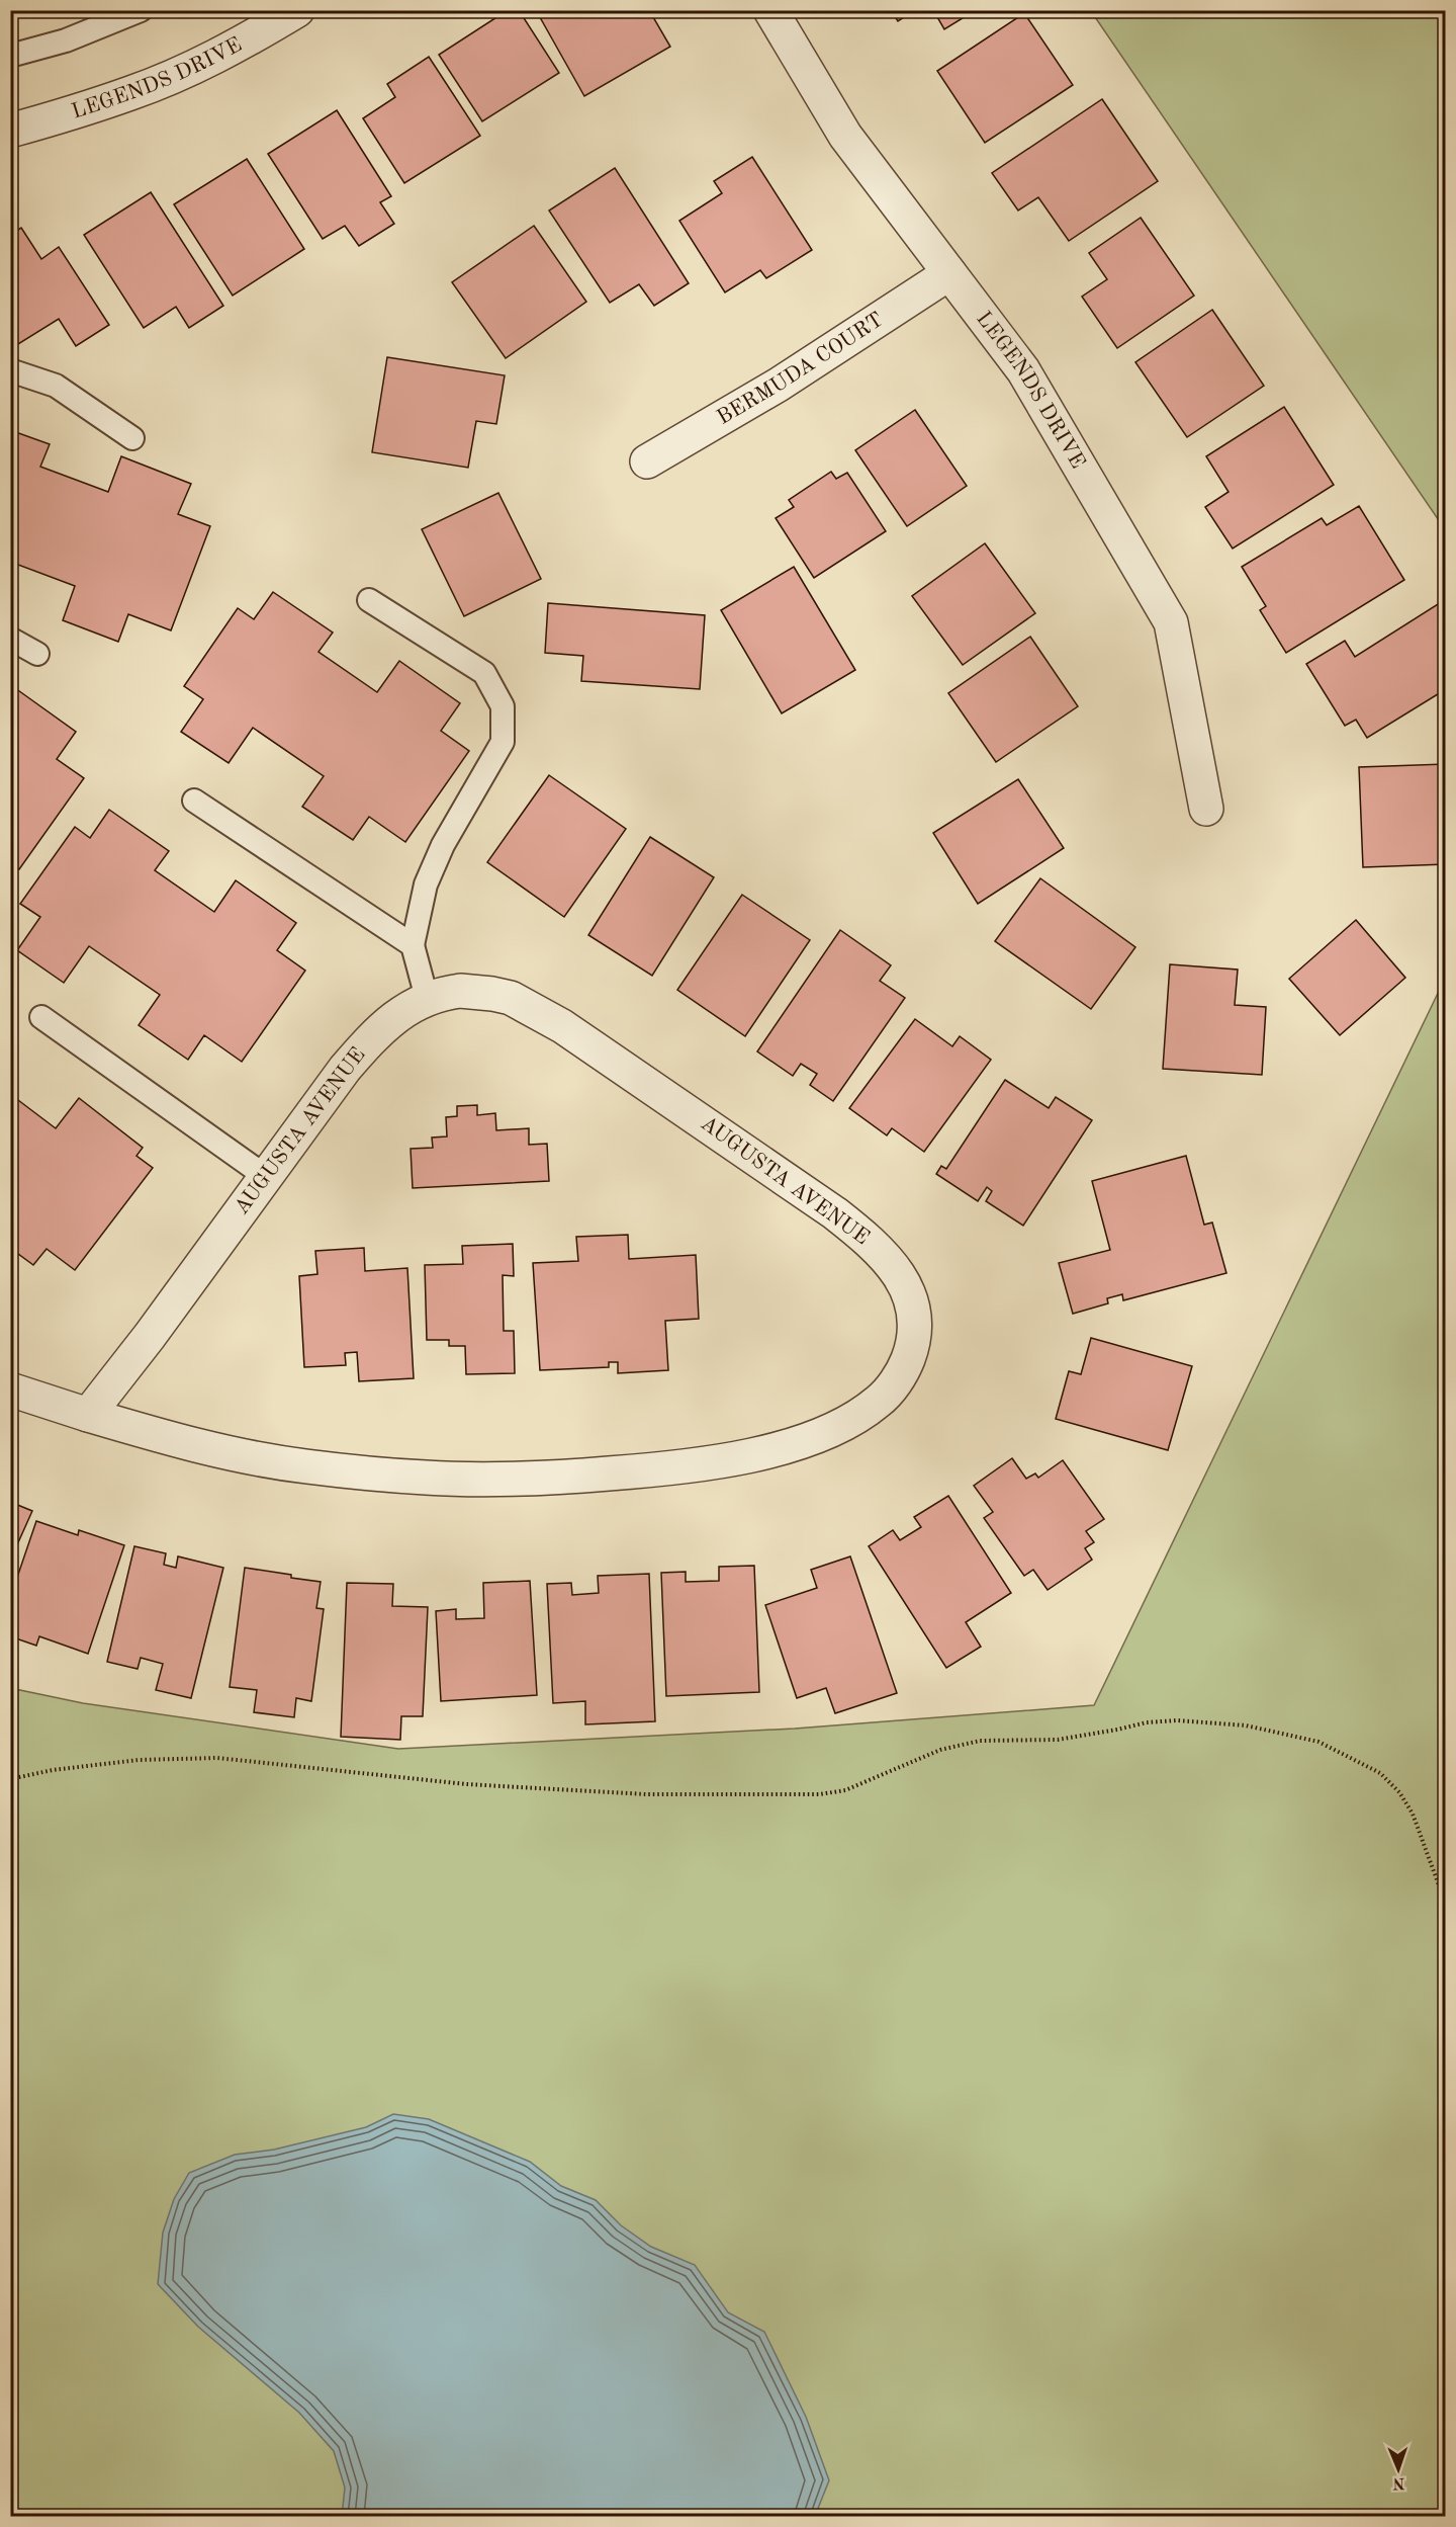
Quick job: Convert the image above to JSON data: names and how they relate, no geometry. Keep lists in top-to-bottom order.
{
  "streets": {
    "street": ["LEGENDS DRIVE", "BERMUDA COURT", "AUGUSTA AVENUE"]
  },
  "crossings": [
    ["LEGENDS DRIVE", "BERMUDA COURT"]
  ],
  "north": "bottom"
}
